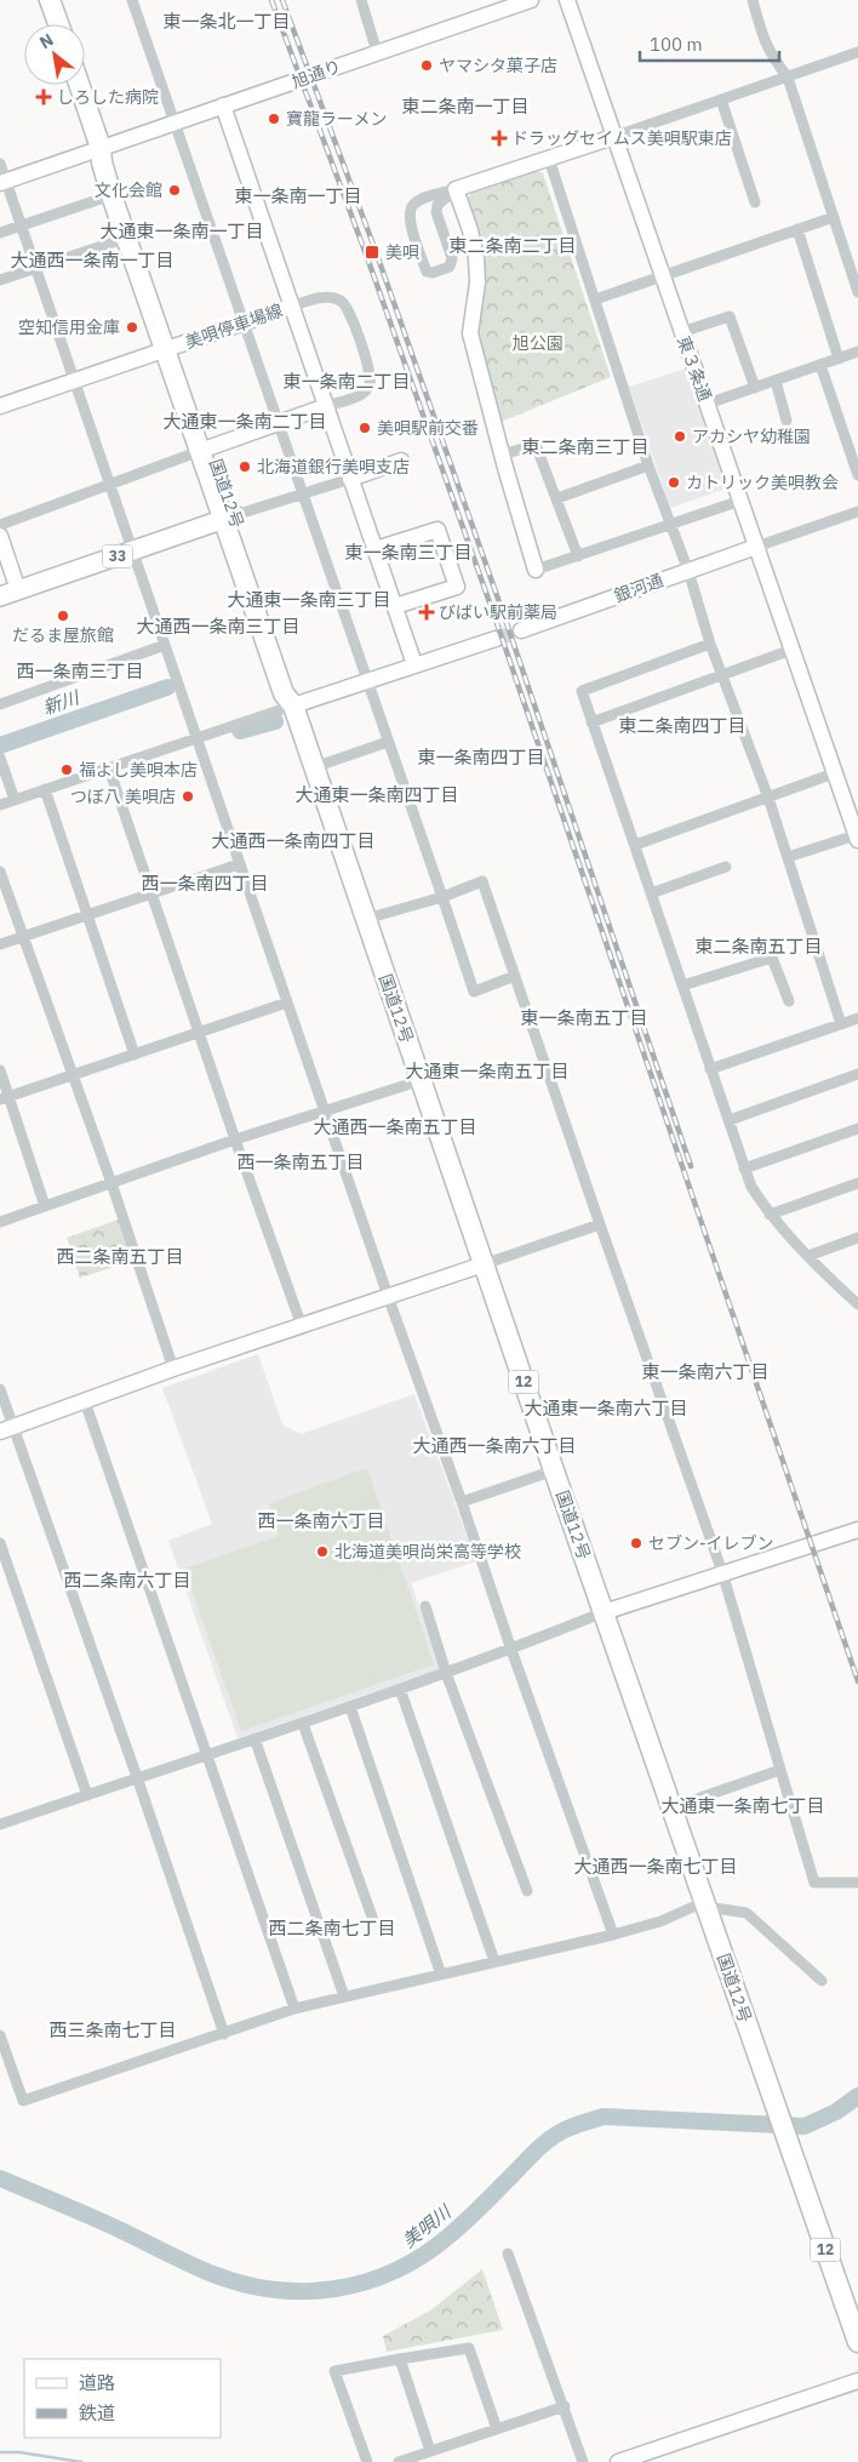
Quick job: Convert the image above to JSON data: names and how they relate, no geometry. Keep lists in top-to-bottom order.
{
  "streets": {
    "highway": ["国道12号", "12"],
    "main road": ["33"],
    "street": [
      "旭通り",
      "美唄停車場線",
      "東３条通",
      "銀河通"
    ]
  },
  "crossings": [
    ["旭通り", "国道12号"],
    ["美唄停車場線", "国道12号"],
    ["東３条通", "銀河通"],
    ["国道12号", "33"]
  ],
  "districts": [
    "東一条北一丁目",
    "東二条南一丁目",
    "東一条南一丁目",
    "大通東一条南一丁目",
    "東二条南二丁目",
    "大通西一条南一丁目",
    "東一条南二丁目",
    "大通東一条南二丁目",
    "東二条南三丁目",
    "東一条南三丁目",
    "大通東一条南三丁目",
    "大通西一条南三丁目",
    "西一条南三丁目",
    "東二条南四丁目",
    "東一条南四丁目",
    "大通東一条南四丁目",
    "大通西一条南四丁目",
    "西一条南四丁目",
    "東二条南五丁目",
    "東一条南五丁目",
    "大通東一条南五丁目",
    "大通西一条南五丁目",
    "西一条南五丁目",
    "西二条南五丁目",
    "東一条南六丁目",
    "大通東一条南六丁目",
    "大通西一条南六丁目",
    "西一条南六丁目",
    "西二条南六丁目",
    "大通東一条南七丁目",
    "大通西一条南七丁目",
    "西二条南七丁目",
    "西三条南七丁目"
  ],
  "water": ["新川", "美唄川"],
  "parks": ["旭公園"],
  "places": {
    "other": [
      "ヤマシタ菓子店",
      "寶龍ラーメン",
      "文化会館",
      "空知信用金庫",
      "美唄駅前交番",
      "アカシヤ幼稚園",
      "北海道銀行美唄支店",
      "カトリック美唄教会",
      "だるま屋旅館",
      "福よし美唄本店",
      "つぼ八 美唄店",
      "セブン-イレブン",
      "北海道美唄尚栄高等学校"
    ],
    "health": ["しろした病院", "ドラッグセイムス美唄駅東店", "びばい駅前薬局"],
    "transit": ["美唄"]
  },
  "legend": ["道路", "鉄道"],
  "scale_bar": "100 m",
  "north": "top left"
}
